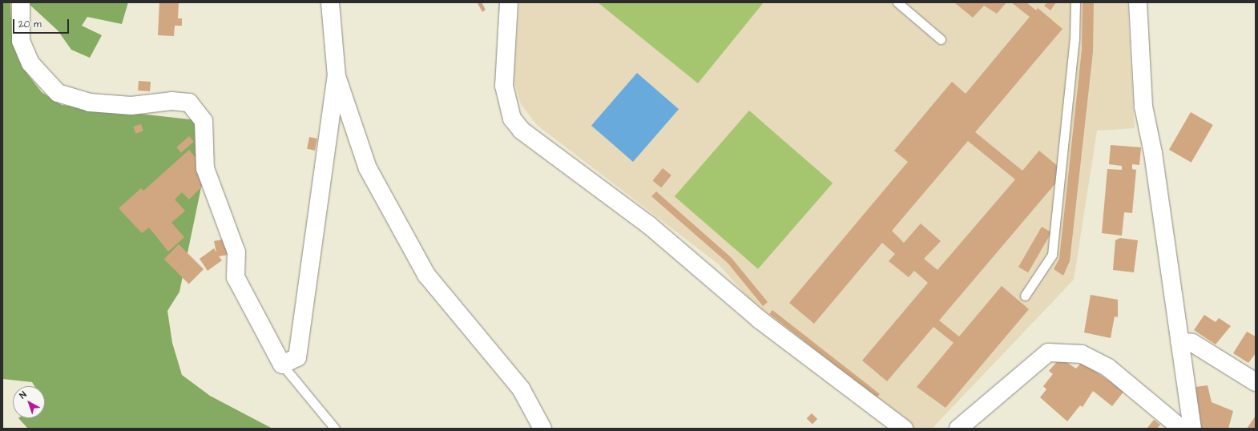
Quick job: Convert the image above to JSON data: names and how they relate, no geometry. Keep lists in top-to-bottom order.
{
  "scale_bar": "20 m",
  "north": "top left"
}
